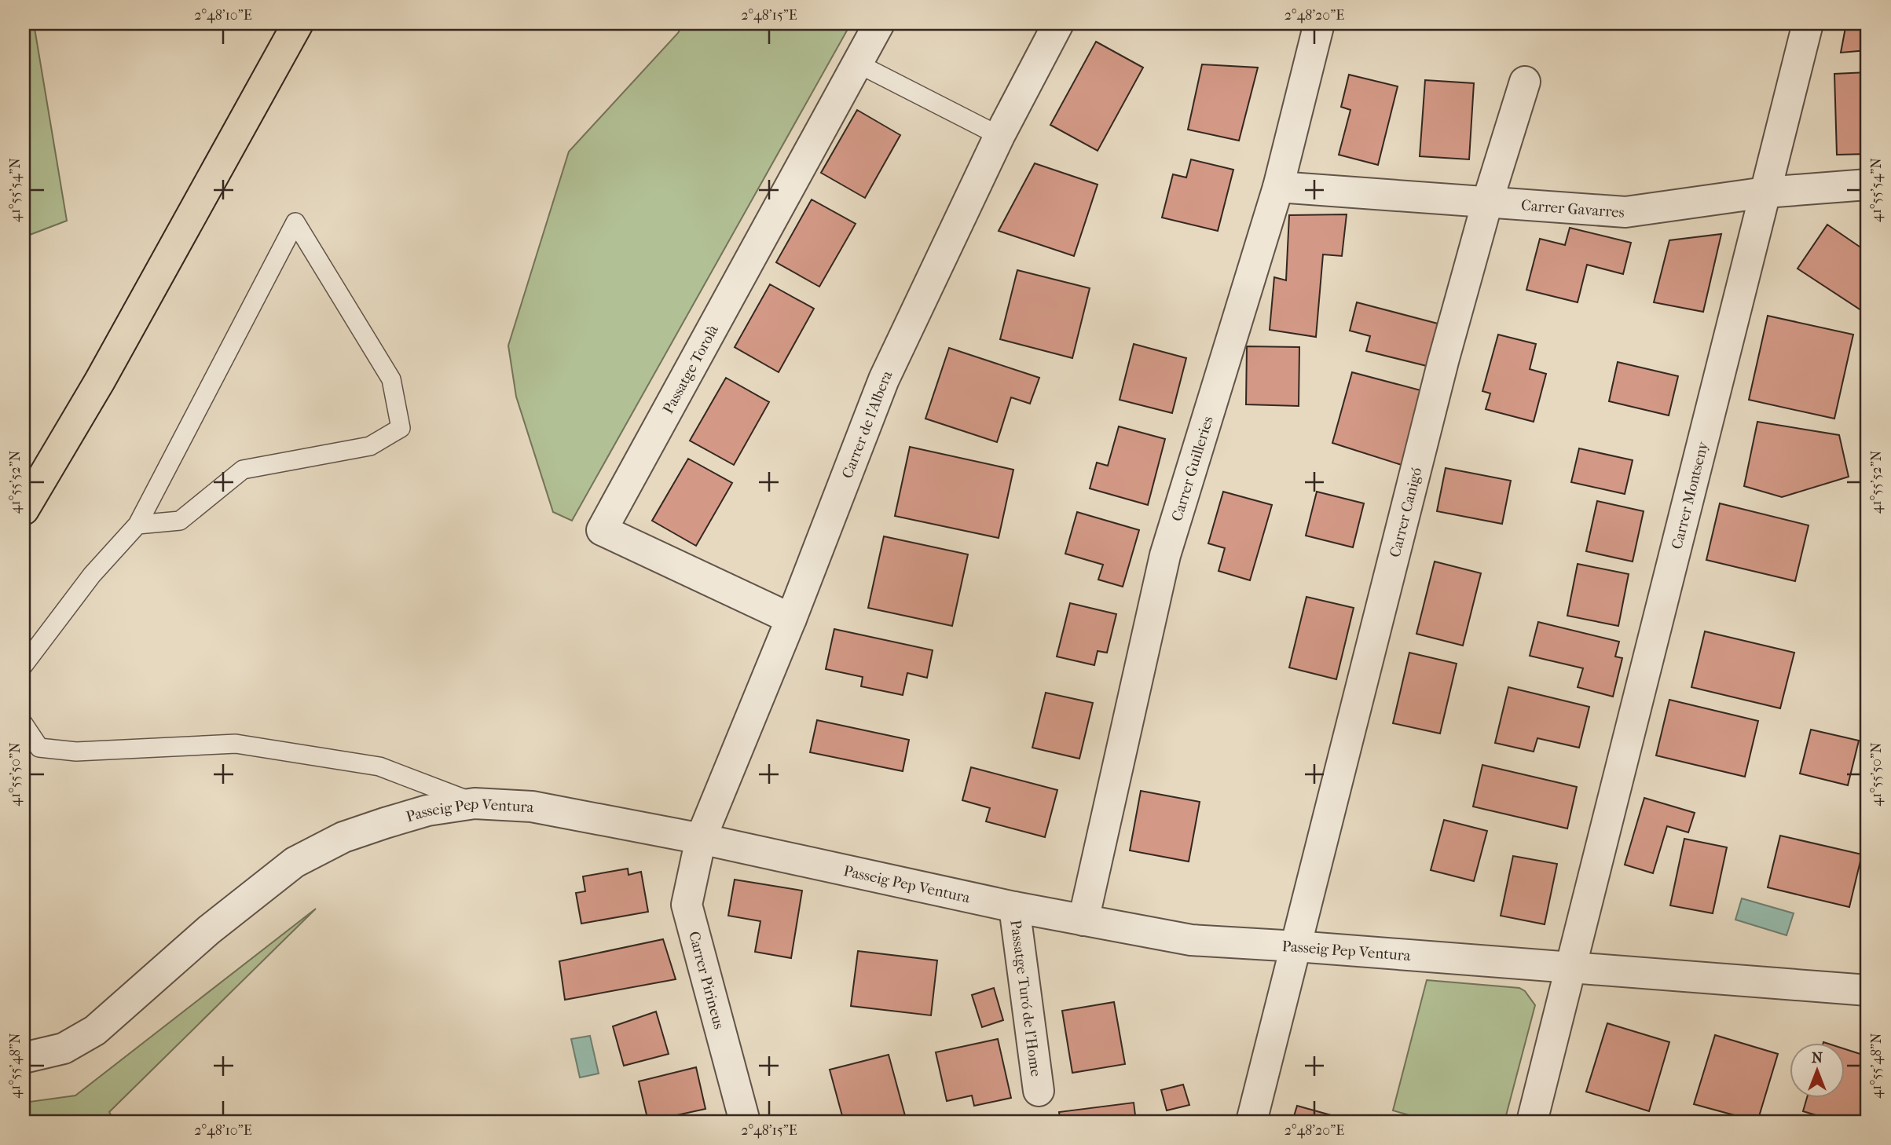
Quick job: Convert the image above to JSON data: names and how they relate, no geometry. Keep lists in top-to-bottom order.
{
  "streets": {
    "street": [
      "Carrer Gavarres",
      "Passatge Torolà",
      "Carrer de l'Albera",
      "Carrer Guilleries",
      "Carrer Montseny",
      "Carrer Canigó",
      "Passeig Pep Ventura",
      "Carrer Pirineus",
      "Passatge Turó de l'Home"
    ]
  },
  "crossings": [
    ["Carrer Gavarres", "Carrer Guilleries"],
    ["Carrer Gavarres", "Carrer Montseny"],
    ["Carrer Gavarres", "Carrer Canigó"],
    ["Passatge Torolà", "Carrer de l'Albera"],
    ["Carrer de l'Albera", "Passeig Pep Ventura"],
    ["Carrer de l'Albera", "Carrer Pirineus"],
    ["Carrer Guilleries", "Passeig Pep Ventura"],
    ["Carrer Montseny", "Passeig Pep Ventura"],
    ["Carrer Canigó", "Passeig Pep Ventura"],
    ["Passeig Pep Ventura", "Carrer Pirineus"],
    ["Passeig Pep Ventura", "Passatge Turó de l'Home"]
  ],
  "north": "top",
  "coordinates": [
    "2°48'10\"E",
    "2°48'15\"E",
    "2°48'20\"E",
    "41°55'54\"N",
    "41°55'52\"N",
    "41°55'50\"N",
    "41°55'48\"N"
  ]
}
